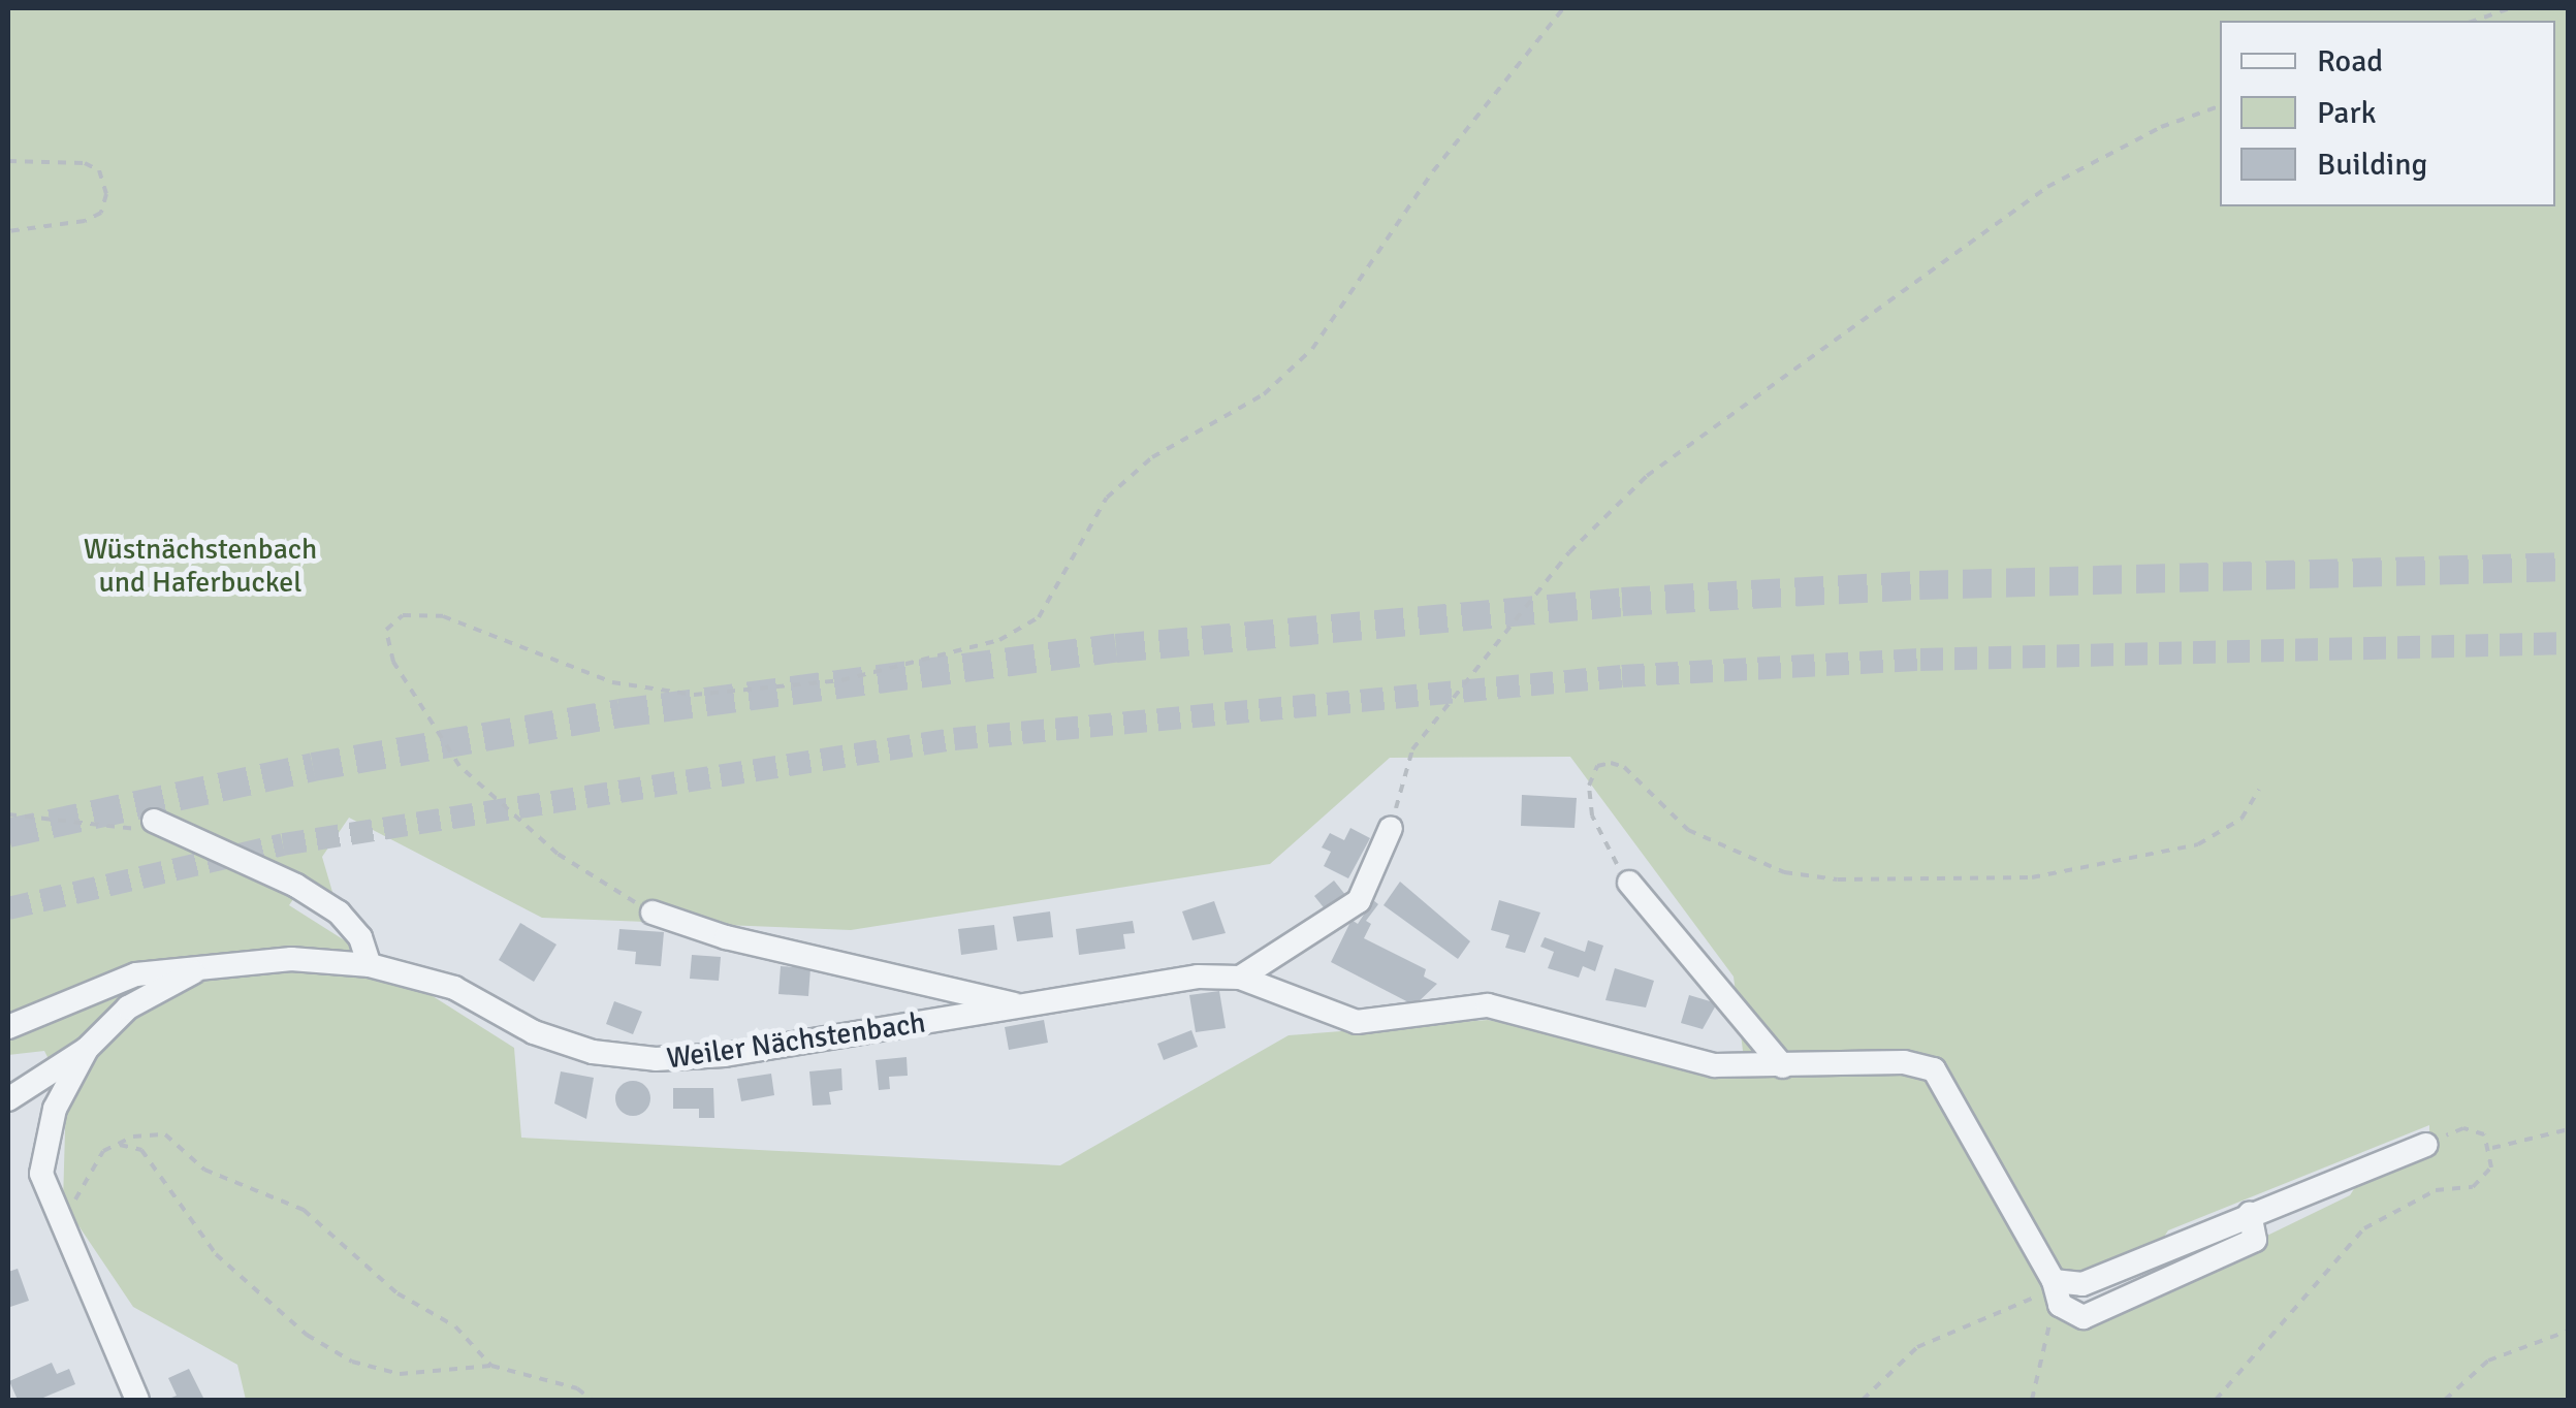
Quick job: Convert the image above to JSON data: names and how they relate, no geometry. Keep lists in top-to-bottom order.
{
  "streets": {
    "street": ["Weiler Nächstenbach"]
  },
  "parks": ["Wüstnächstenbach und Haferbuckel"],
  "legend": ["Road", "Park", "Building"]
}
